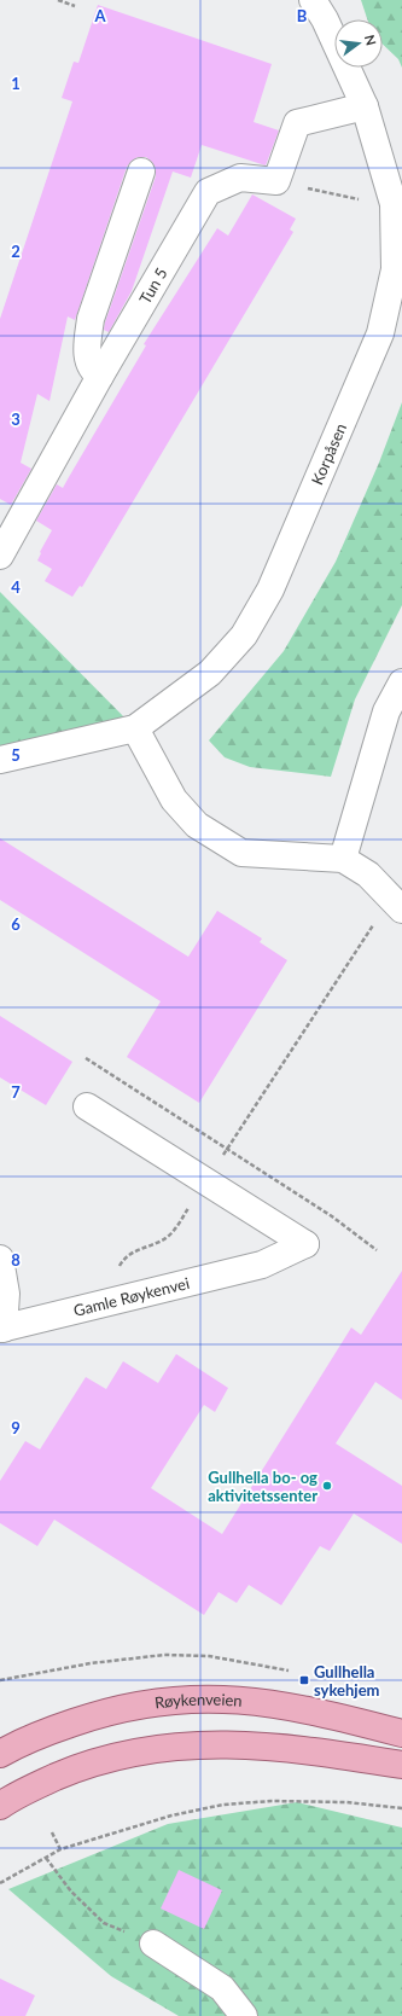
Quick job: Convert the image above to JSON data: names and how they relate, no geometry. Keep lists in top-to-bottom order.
{
  "streets": {
    "main road": ["Røykenveien"],
    "street": ["Tun 5", "Korpåsen", "Gamle Røykenvei"]
  },
  "places": {
    "other": ["Gullhella bo- og aktivitetssenter"],
    "transit": ["Gullhella sykehjem"]
  },
  "north": "right",
  "grid": {
    "columns": ["A", "B"],
    "rows": [
      "1",
      "2",
      "3",
      "4",
      "5",
      "6",
      "7",
      "8",
      "9"
    ]
  }
}
